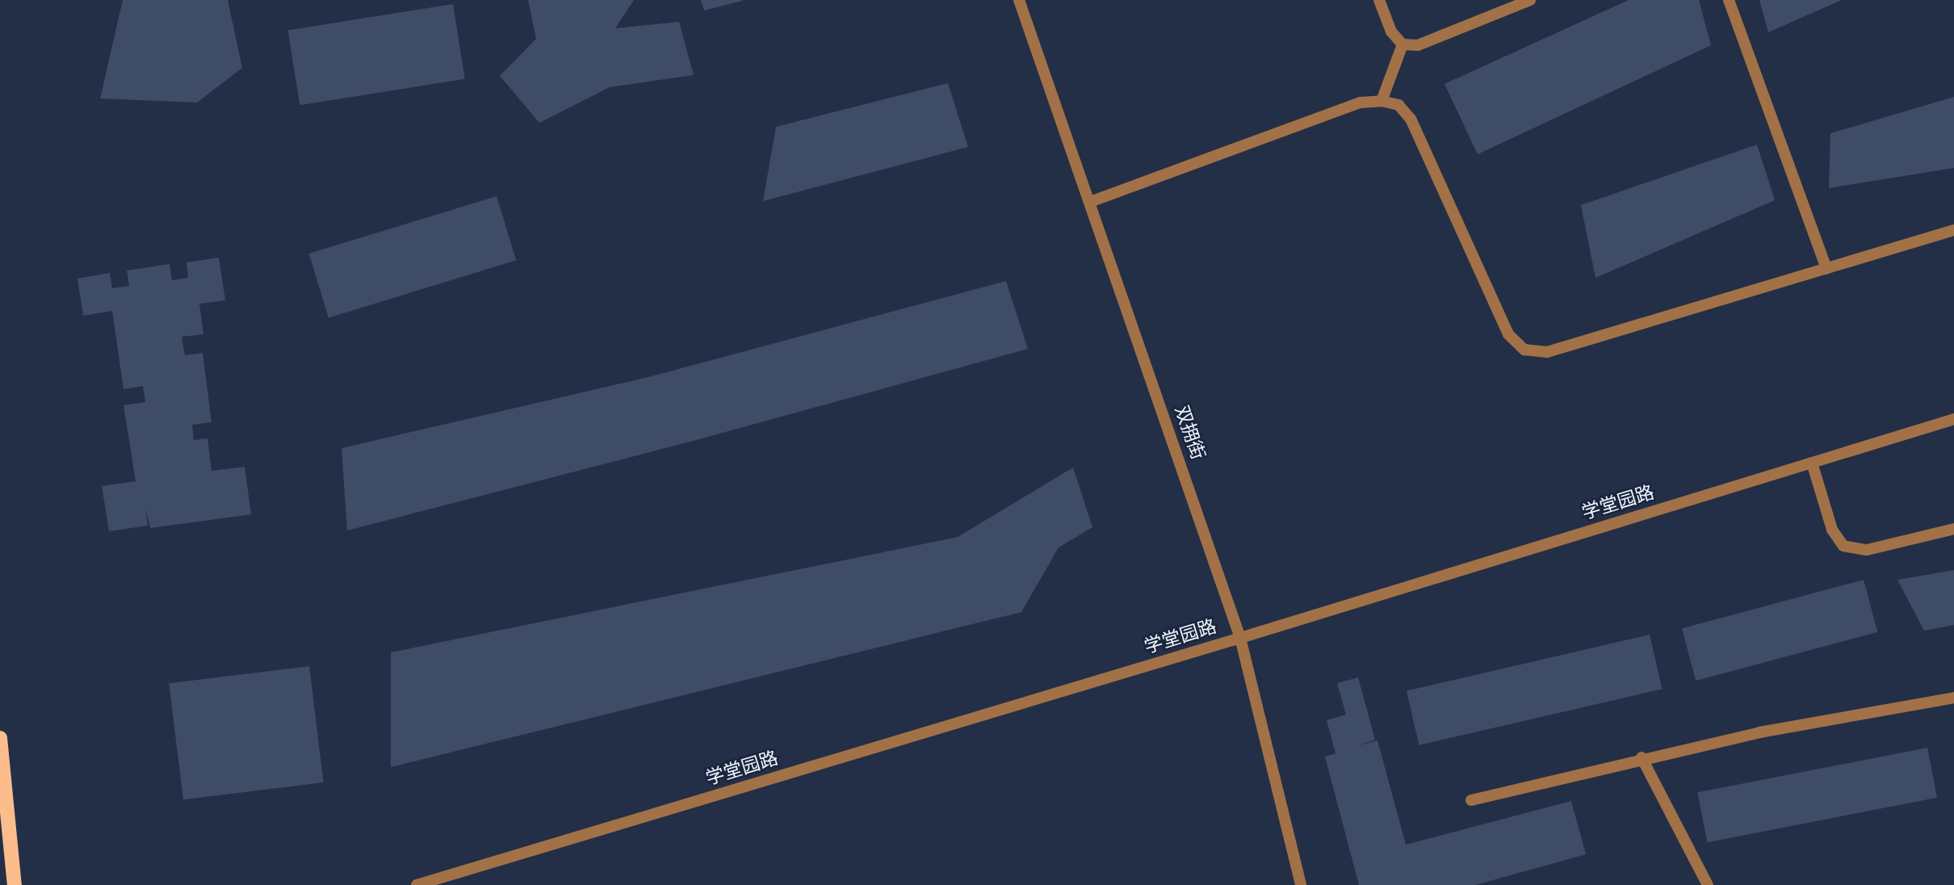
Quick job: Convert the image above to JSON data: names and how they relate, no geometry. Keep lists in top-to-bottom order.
{
  "streets": {
    "street": ["双拥街", "学堂园路"]
  },
  "crossings": [
    ["双拥街", "学堂园路"]
  ]
}
